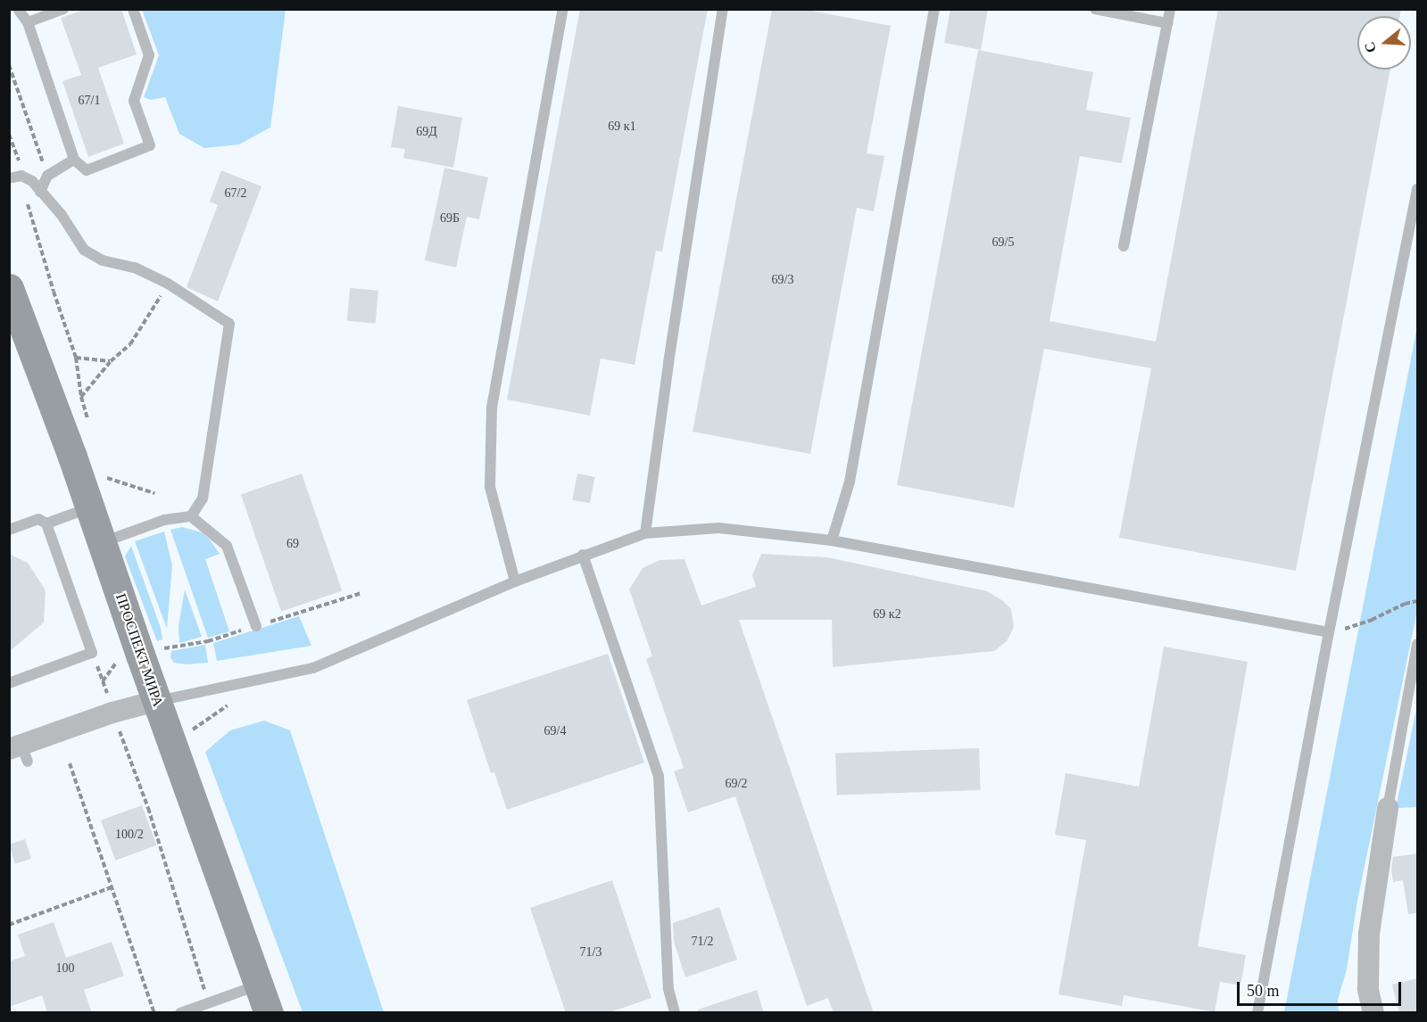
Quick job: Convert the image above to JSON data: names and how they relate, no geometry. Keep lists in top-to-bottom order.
{
  "streets": {
    "main road": ["ПРОСПЕКТ МИРА"]
  },
  "house_numbers": [
    "67/1",
    "69 к1",
    "69Д",
    "67/2",
    "69Б",
    "69/5",
    "69/3",
    "69",
    "69 к2",
    "69/4",
    "69/2",
    "100/2",
    "71/2",
    "71/3",
    "100"
  ],
  "scale_bar": "50 m",
  "north": "left"
}
